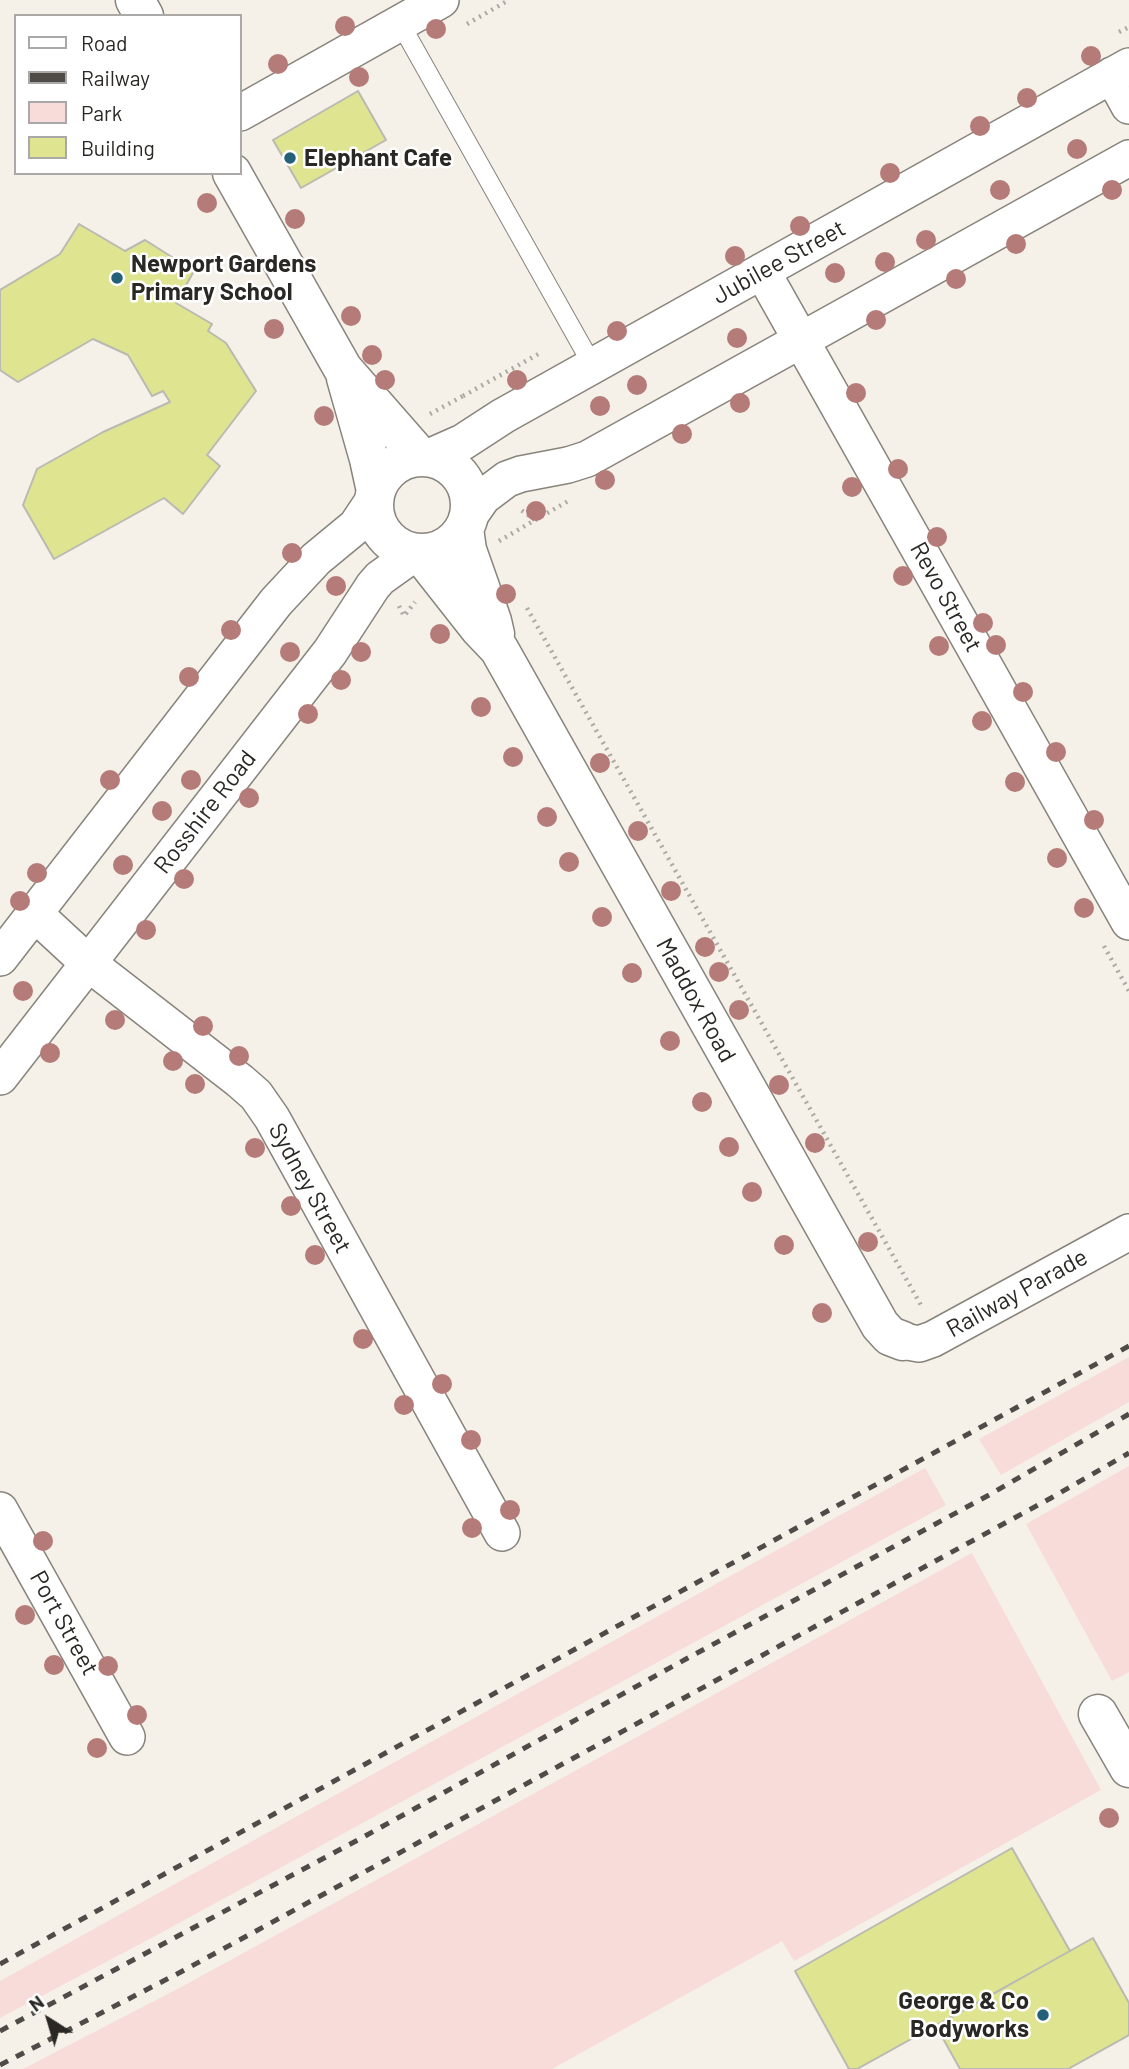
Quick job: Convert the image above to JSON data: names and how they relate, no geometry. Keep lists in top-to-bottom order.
{
  "streets": {
    "street": [
      "Jubilee Street",
      "Revo Street",
      "Rosshire Road",
      "Maddox Road",
      "Sydney Street",
      "Railway Parade",
      "Port Street"
    ]
  },
  "crossings": [
    ["Jubilee Street", "Revo Street"],
    ["Jubilee Street", "Rosshire Road"],
    ["Jubilee Street", "Maddox Road"],
    ["Rosshire Road", "Maddox Road"],
    ["Rosshire Road", "Sydney Street"],
    ["Maddox Road", "Railway Parade"]
  ],
  "places": ["Elephant Cafe", "Newport Gardens Primary School", "George & Co Bodyworks"],
  "legend": [
    "Road",
    "Railway",
    "Park",
    "Building"
  ],
  "north": "top left"
}
